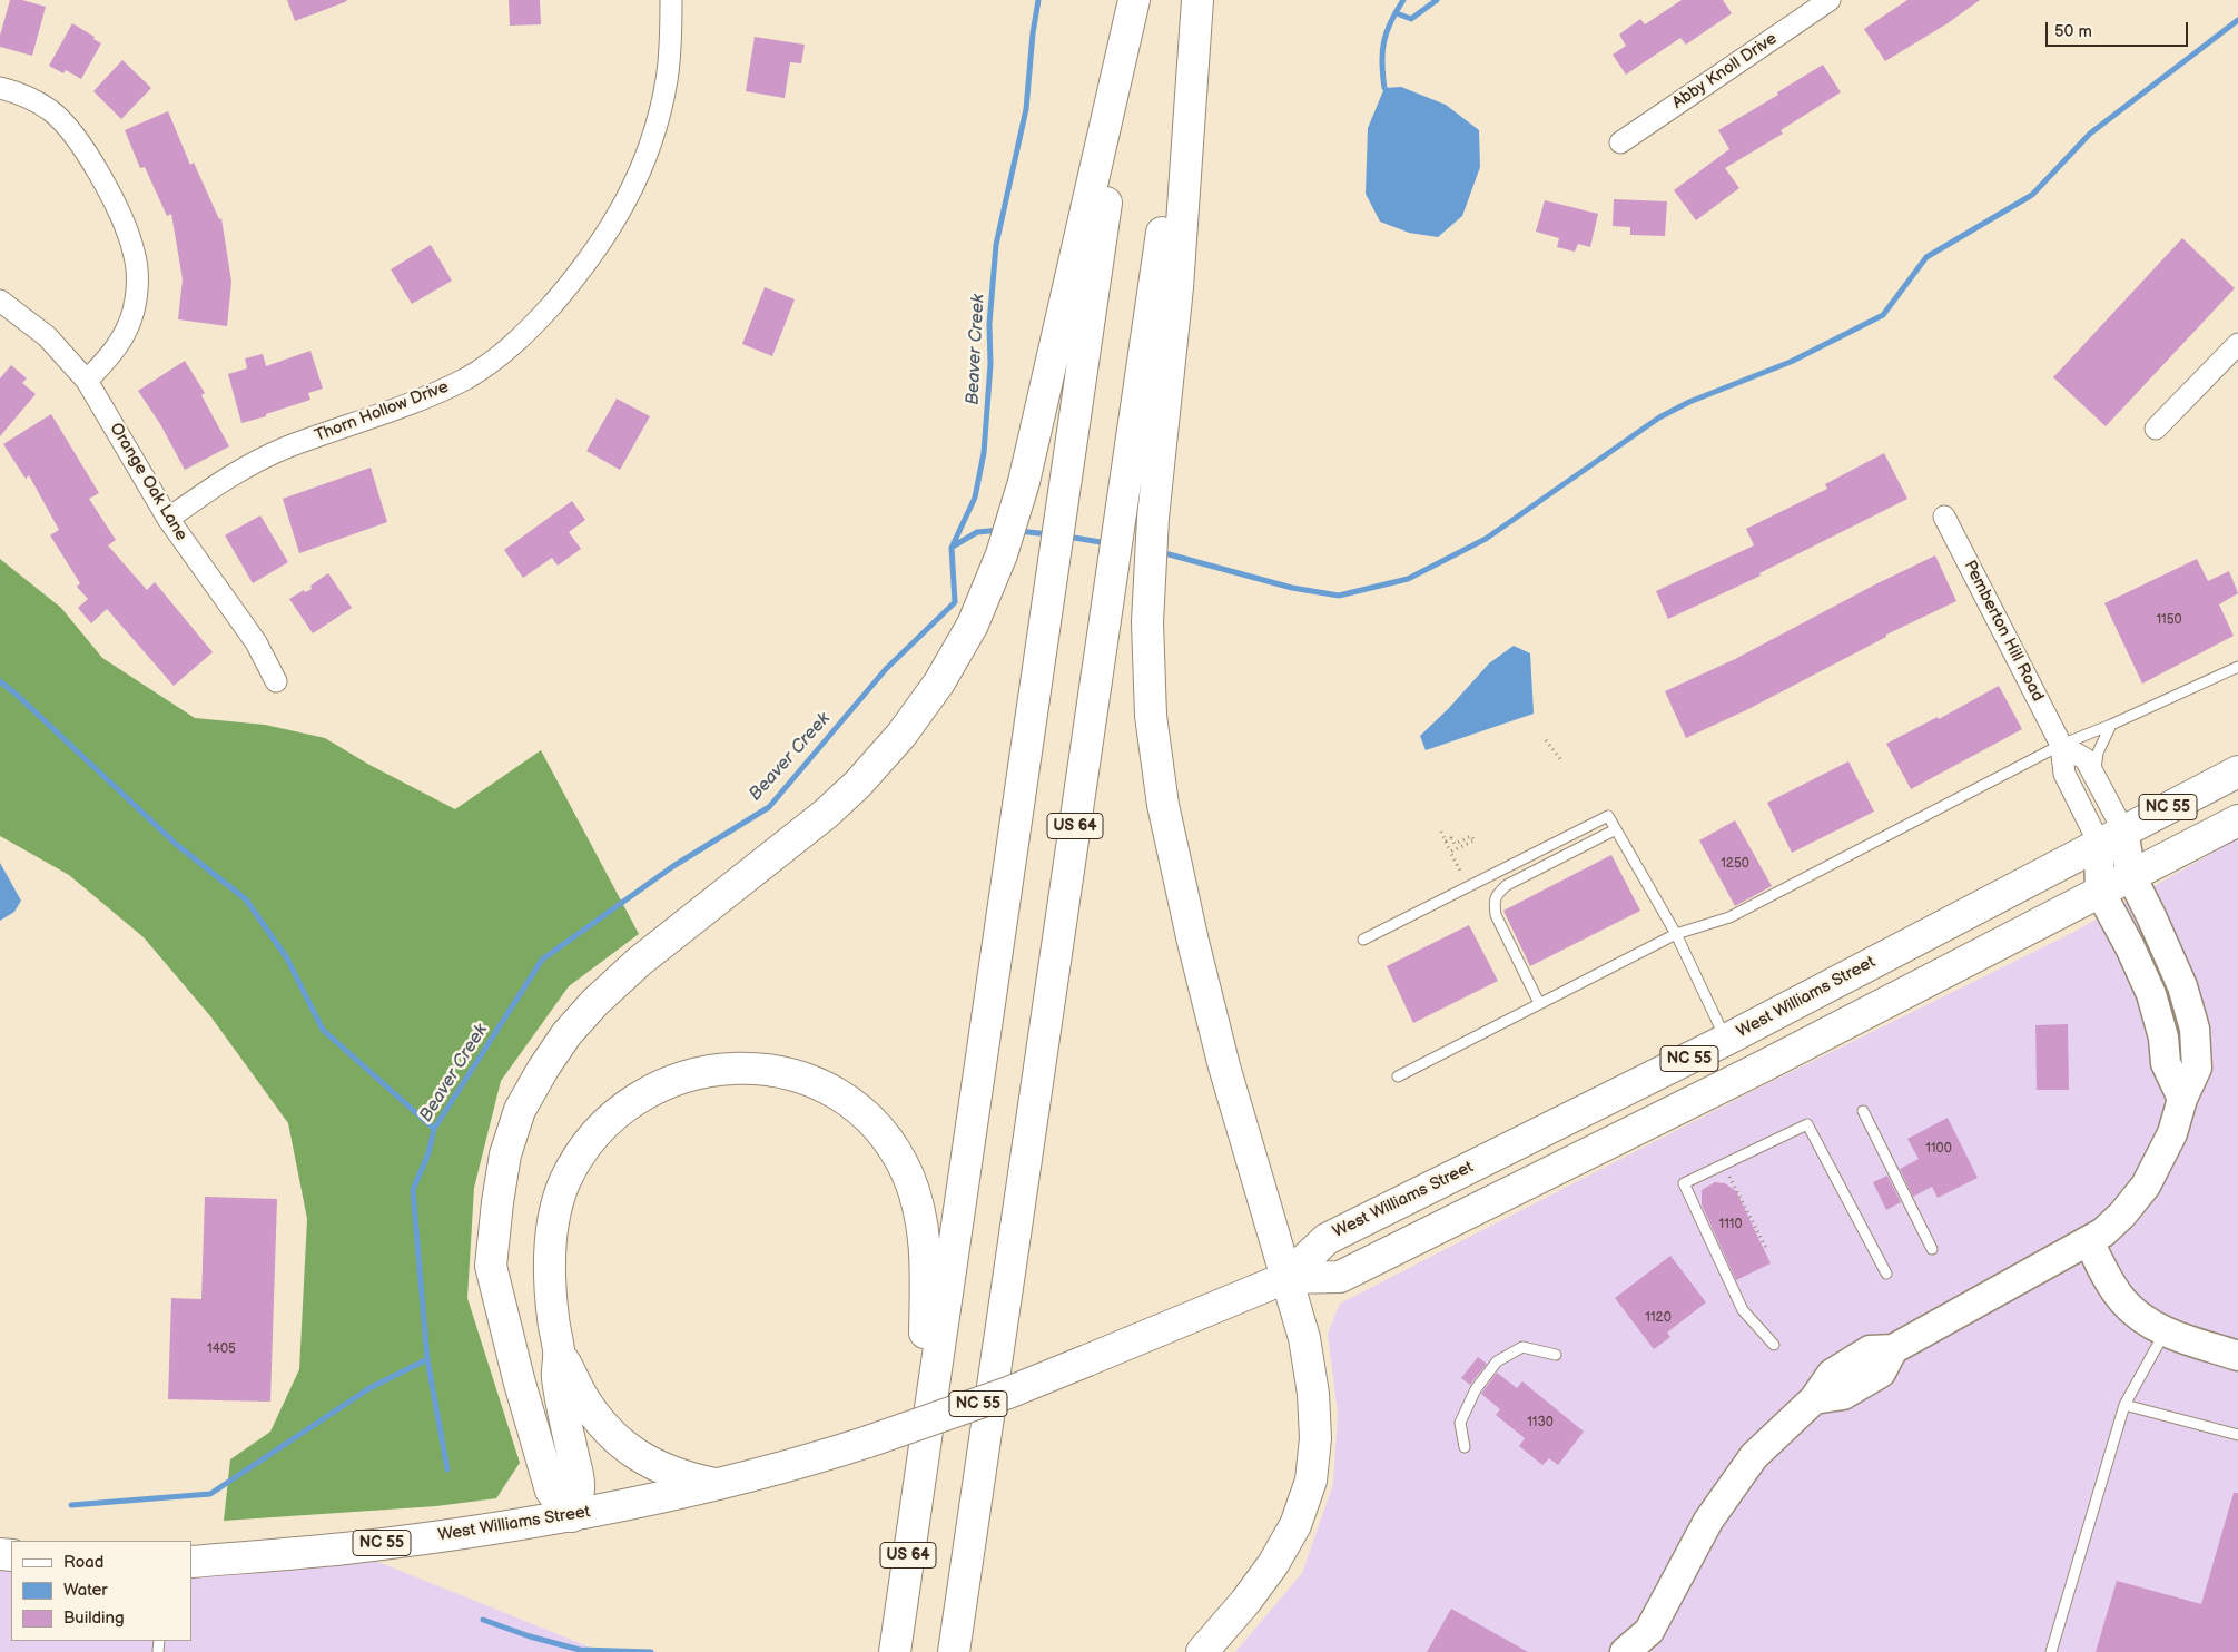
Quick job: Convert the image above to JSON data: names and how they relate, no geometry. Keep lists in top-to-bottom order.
{
  "streets": {
    "main road": ["NC 55", "US 64", "West Williams Street"],
    "street": [
      "Abby Knoll Drive",
      "Thorn Hollow Drive",
      "Orange Oak Lane",
      "Pemberton Hill Road"
    ]
  },
  "crossings": [
    ["Thorn Hollow Drive", "Orange Oak Lane"],
    ["Pemberton Hill Road", "West Williams Street"],
    ["NC 55", "West Williams Street"]
  ],
  "water": ["Beaver Creek"],
  "house_numbers": [
    "1150",
    "1250",
    "1100",
    "1110",
    "1120",
    "1405",
    "1130"
  ],
  "legend": ["Road", "Water", "Building"],
  "scale_bar": "50 m"
}
